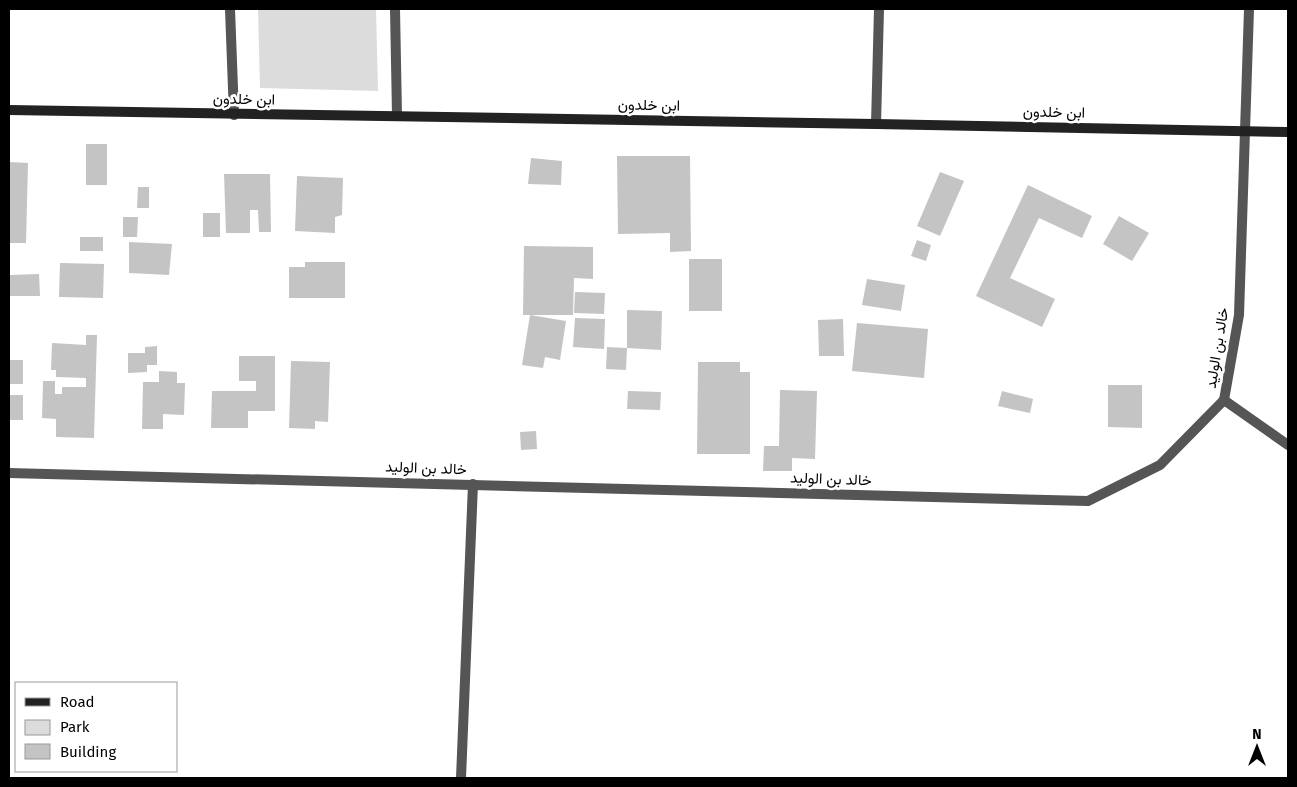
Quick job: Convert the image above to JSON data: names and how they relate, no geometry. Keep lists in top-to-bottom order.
{
  "streets": {
    "street": ["ابن خلدون", "خالد بن الوليد"]
  },
  "crossings": [
    ["ابن خلدون", "خالد بن الوليد"]
  ],
  "legend": ["Road", "Park", "Building"],
  "north": "top"
}
